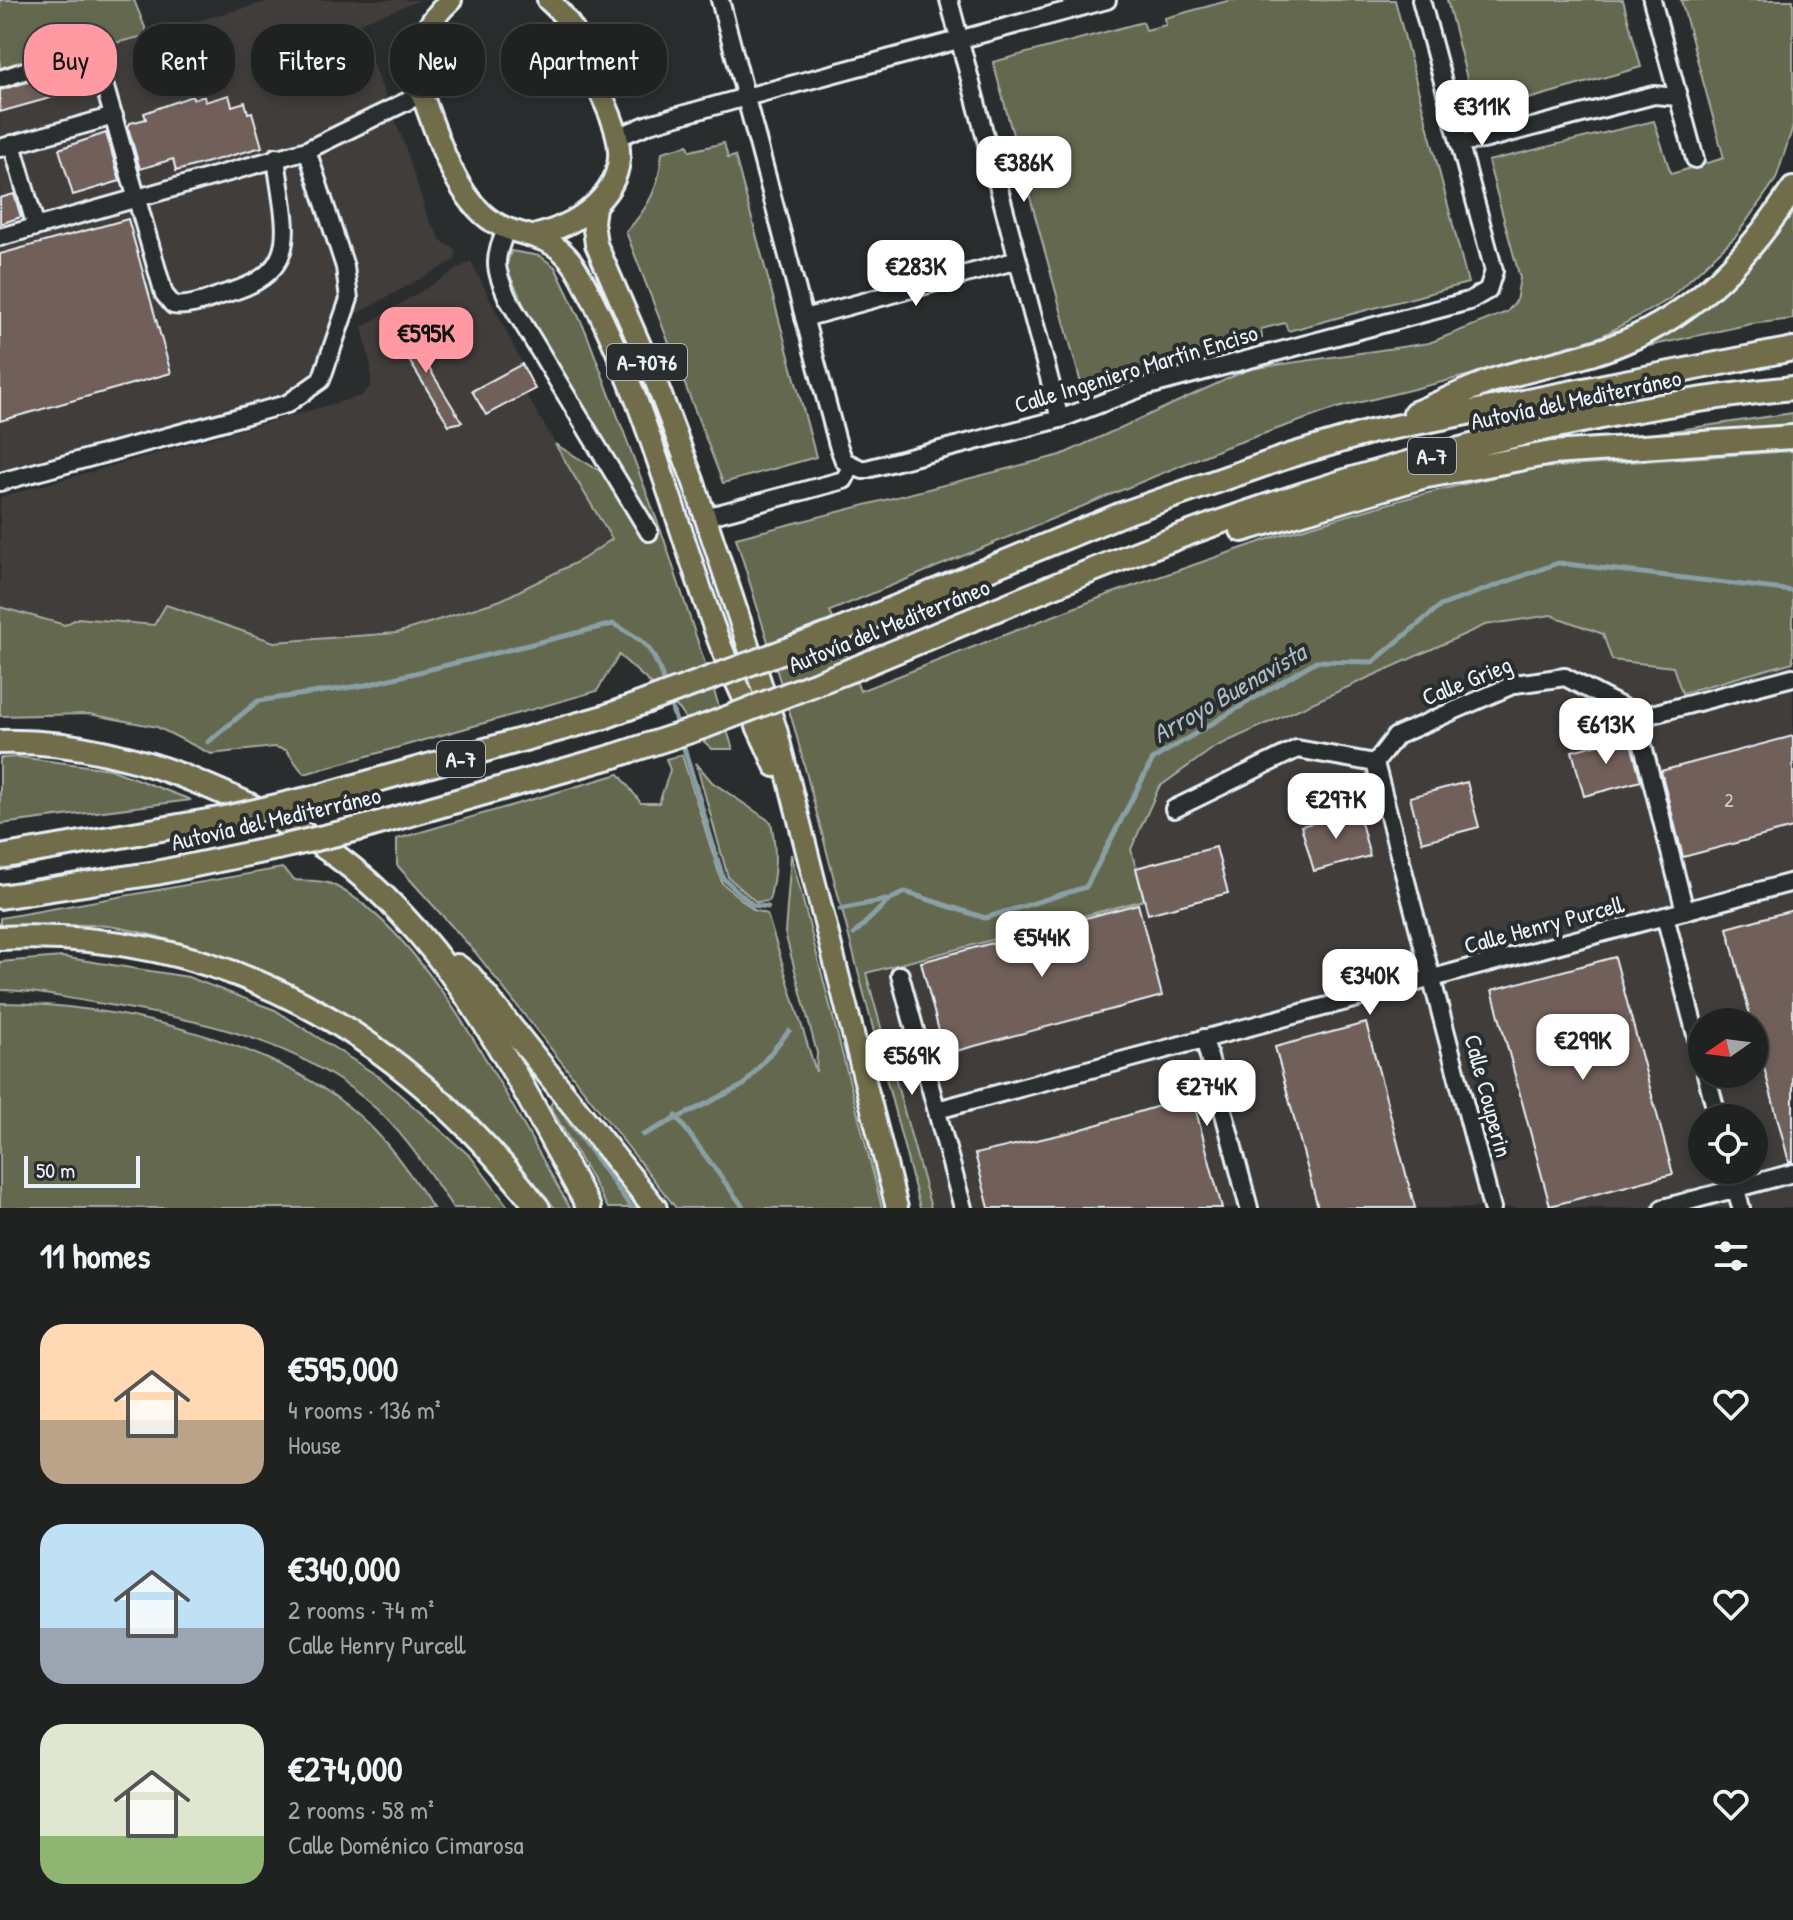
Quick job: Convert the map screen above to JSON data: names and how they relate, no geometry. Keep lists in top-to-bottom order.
{
  "streets": {
    "highway": ["Autovía del Mediterráneo", "A-7"],
    "main road": ["A-7076"],
    "street": [
      "Calle Ingeniero Martín Enciso",
      "Calle Grieg",
      "Calle Henry Purcell",
      "Calle Couperin"
    ]
  },
  "crossings": [
    ["Calle Grieg", "Calle Couperin"],
    ["Calle Henry Purcell", "Calle Couperin"]
  ],
  "water": ["Arroyo Buenavista"],
  "house_numbers": ["2"],
  "scale_bar": "50 m",
  "north": "left",
  "page": {
    "chip": [
      "Buy",
      "Rent",
      "Filters",
      "New",
      "Apartment"
    ],
    "price": [
      "€311K",
      "€386K",
      "€283K",
      "€595K",
      "€613K",
      "€297K",
      "€544K",
      "€340K",
      "€299K",
      "€569K",
      "€274K"
    ],
    "scale": "50 m",
    "heading": "11 homes",
    "list": [
      {
        "name": "€595,000",
        "note": "4 rooms · 136 m² · House"
      },
      {
        "name": "€340,000",
        "note": "2 rooms · 74 m² · Calle Henry Purcell"
      },
      {
        "name": "€274,000",
        "note": "2 rooms · 58 m² · Calle Doménico Cimarosa"
      }
    ]
  }
}
